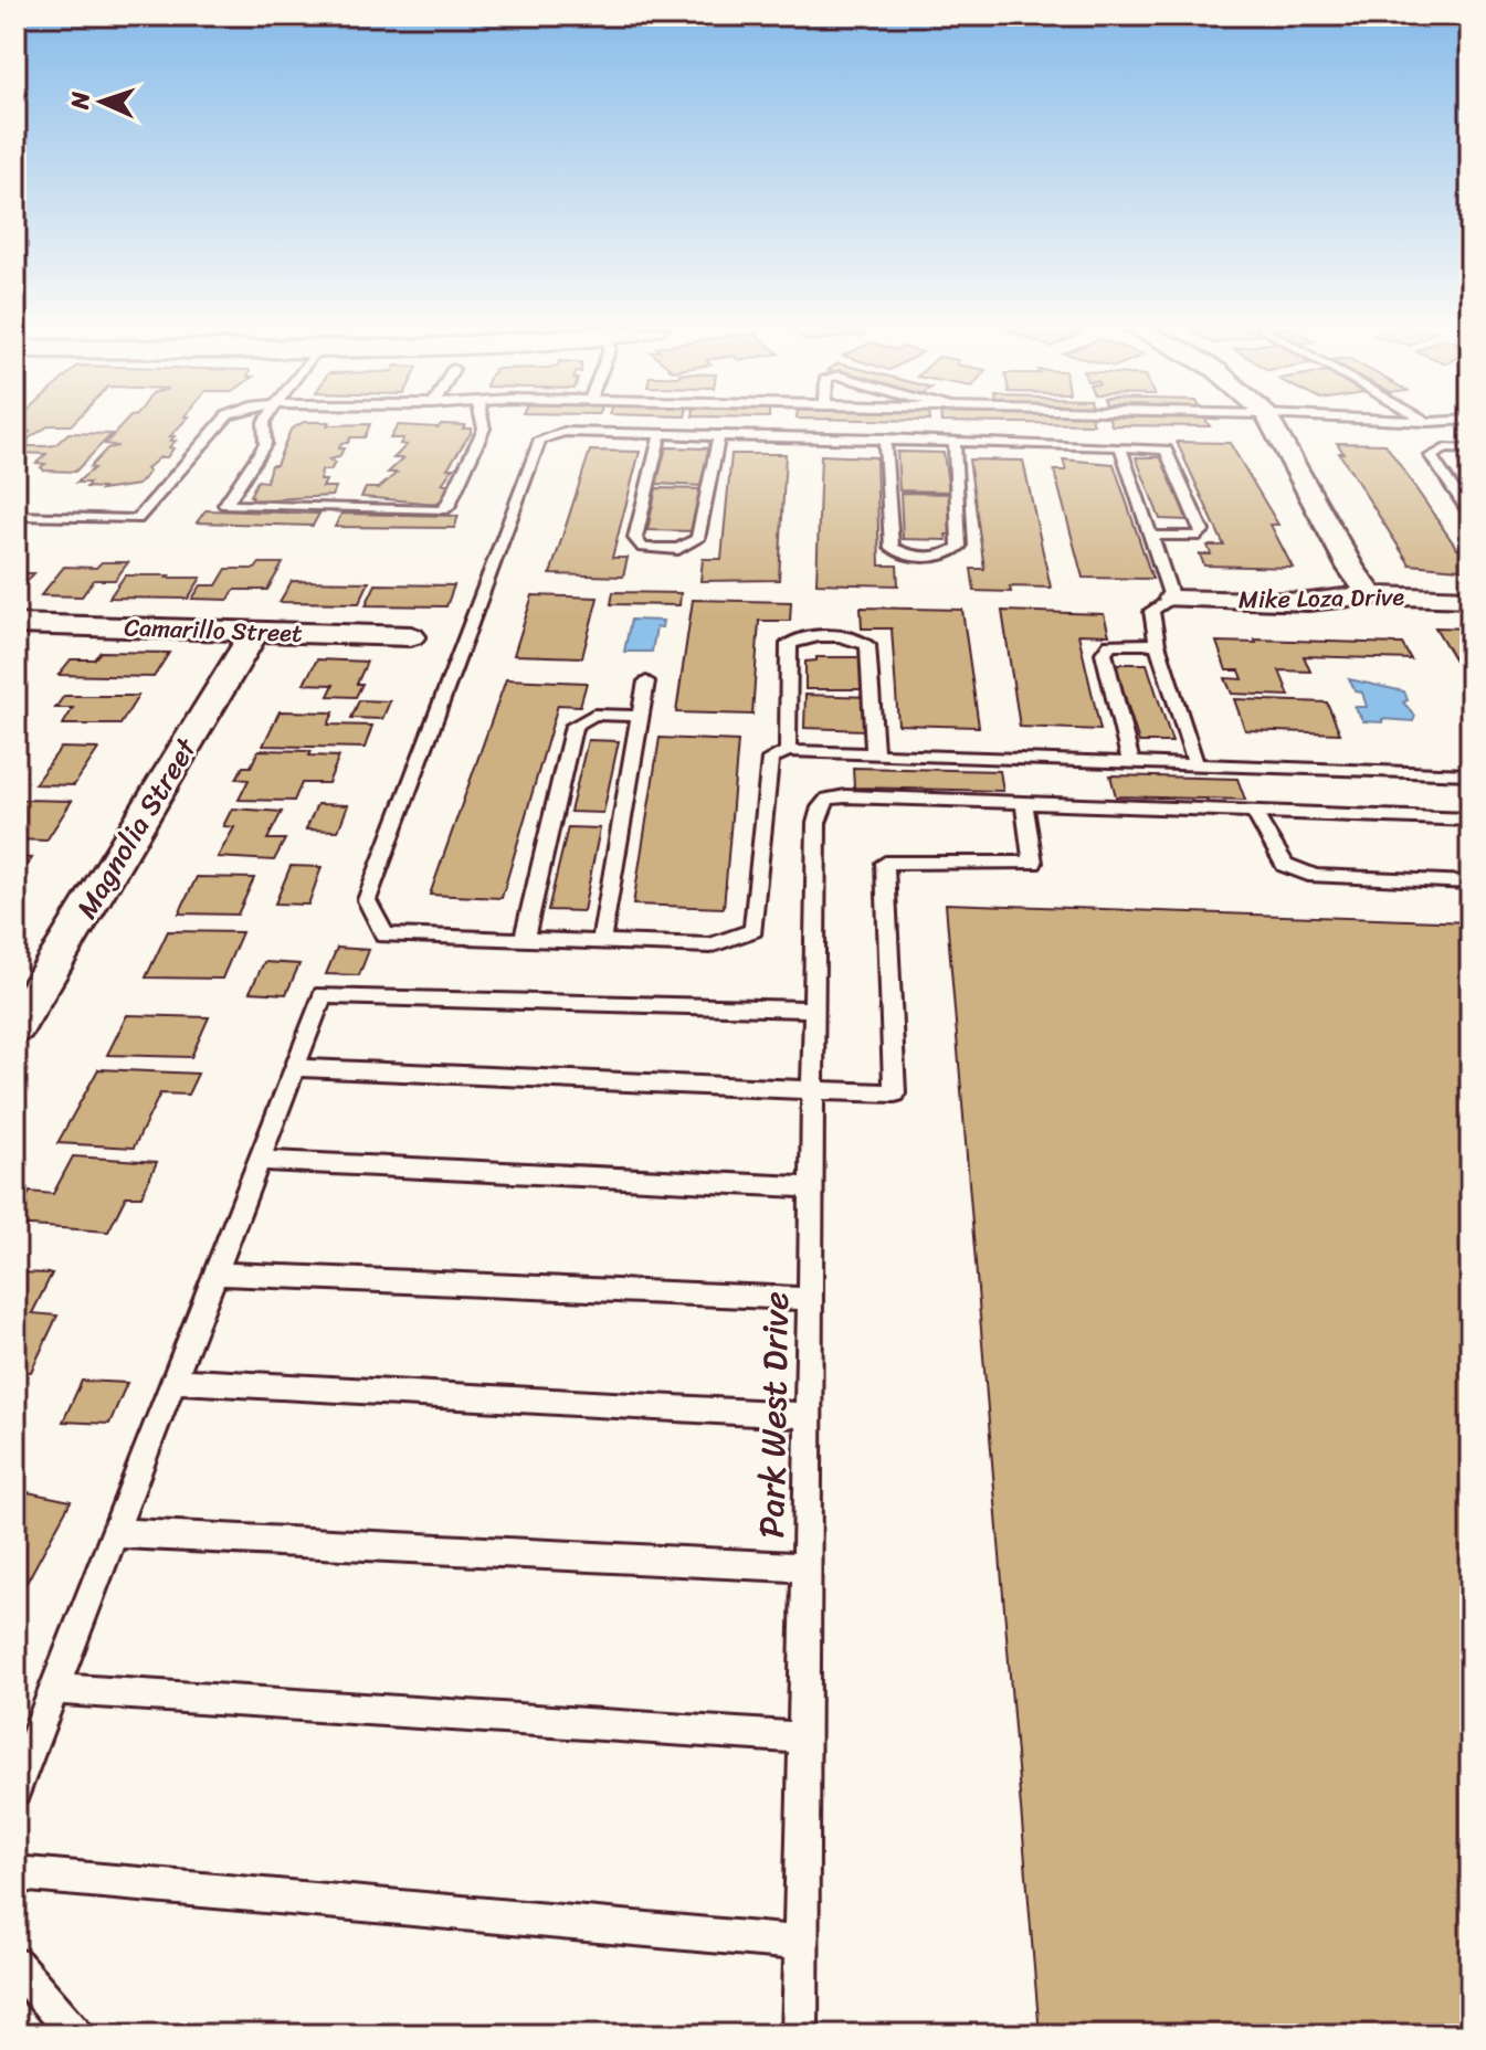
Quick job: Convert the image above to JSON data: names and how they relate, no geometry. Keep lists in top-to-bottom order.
{
  "streets": {
    "street": ["Mike Loza Drive", "Camarillo Street", "Magnolia Street"],
    "lane": ["Park West Drive"]
  },
  "crossings": [
    ["Camarillo Street", "Magnolia Street"]
  ],
  "north": "left"
}
